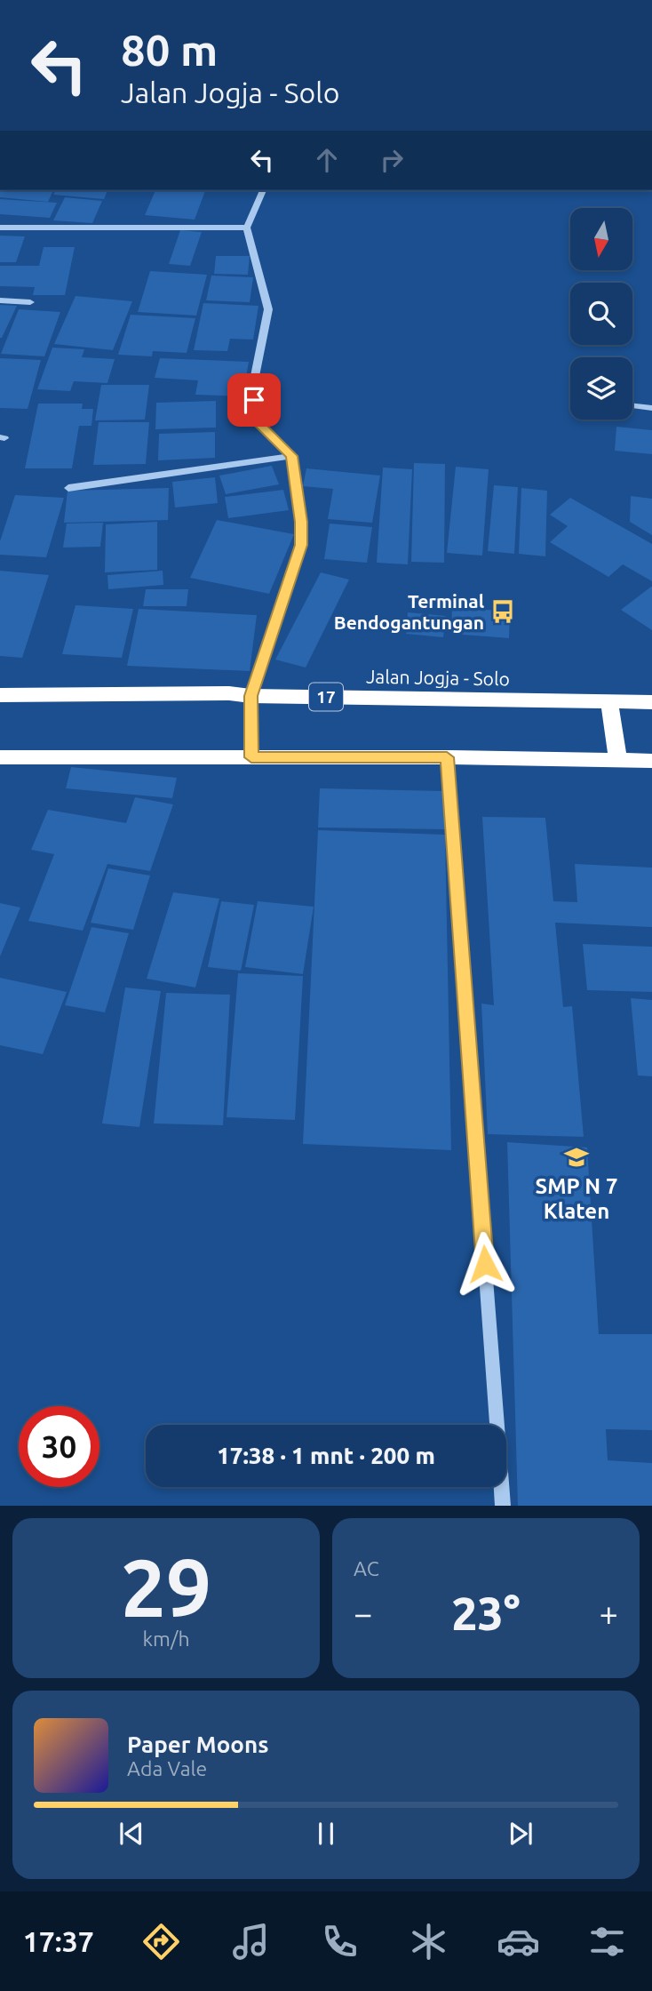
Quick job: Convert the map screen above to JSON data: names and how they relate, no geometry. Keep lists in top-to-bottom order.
{
  "streets": {
    "highway": ["Jalan Jogja - Solo", "17"]
  },
  "places": {
    "bus stop": ["Terminal Bendogantungan"],
    "school or university": ["SMP N 7 Klaten"]
  },
  "north": "bottom",
  "page": {
    "turn": ["80 m", "Jalan Jogja - Solo"],
    "limit": "30",
    "trip": "17:38 · 1 mnt · 200 m",
    "tile": [
      ["29", "km/h"],
      "AC"
    ],
    "heat": ["−", "23°", "+"],
    "song": ["Paper Moons", "Ada Vale"],
    "tabs": "17:37"
  }
}
